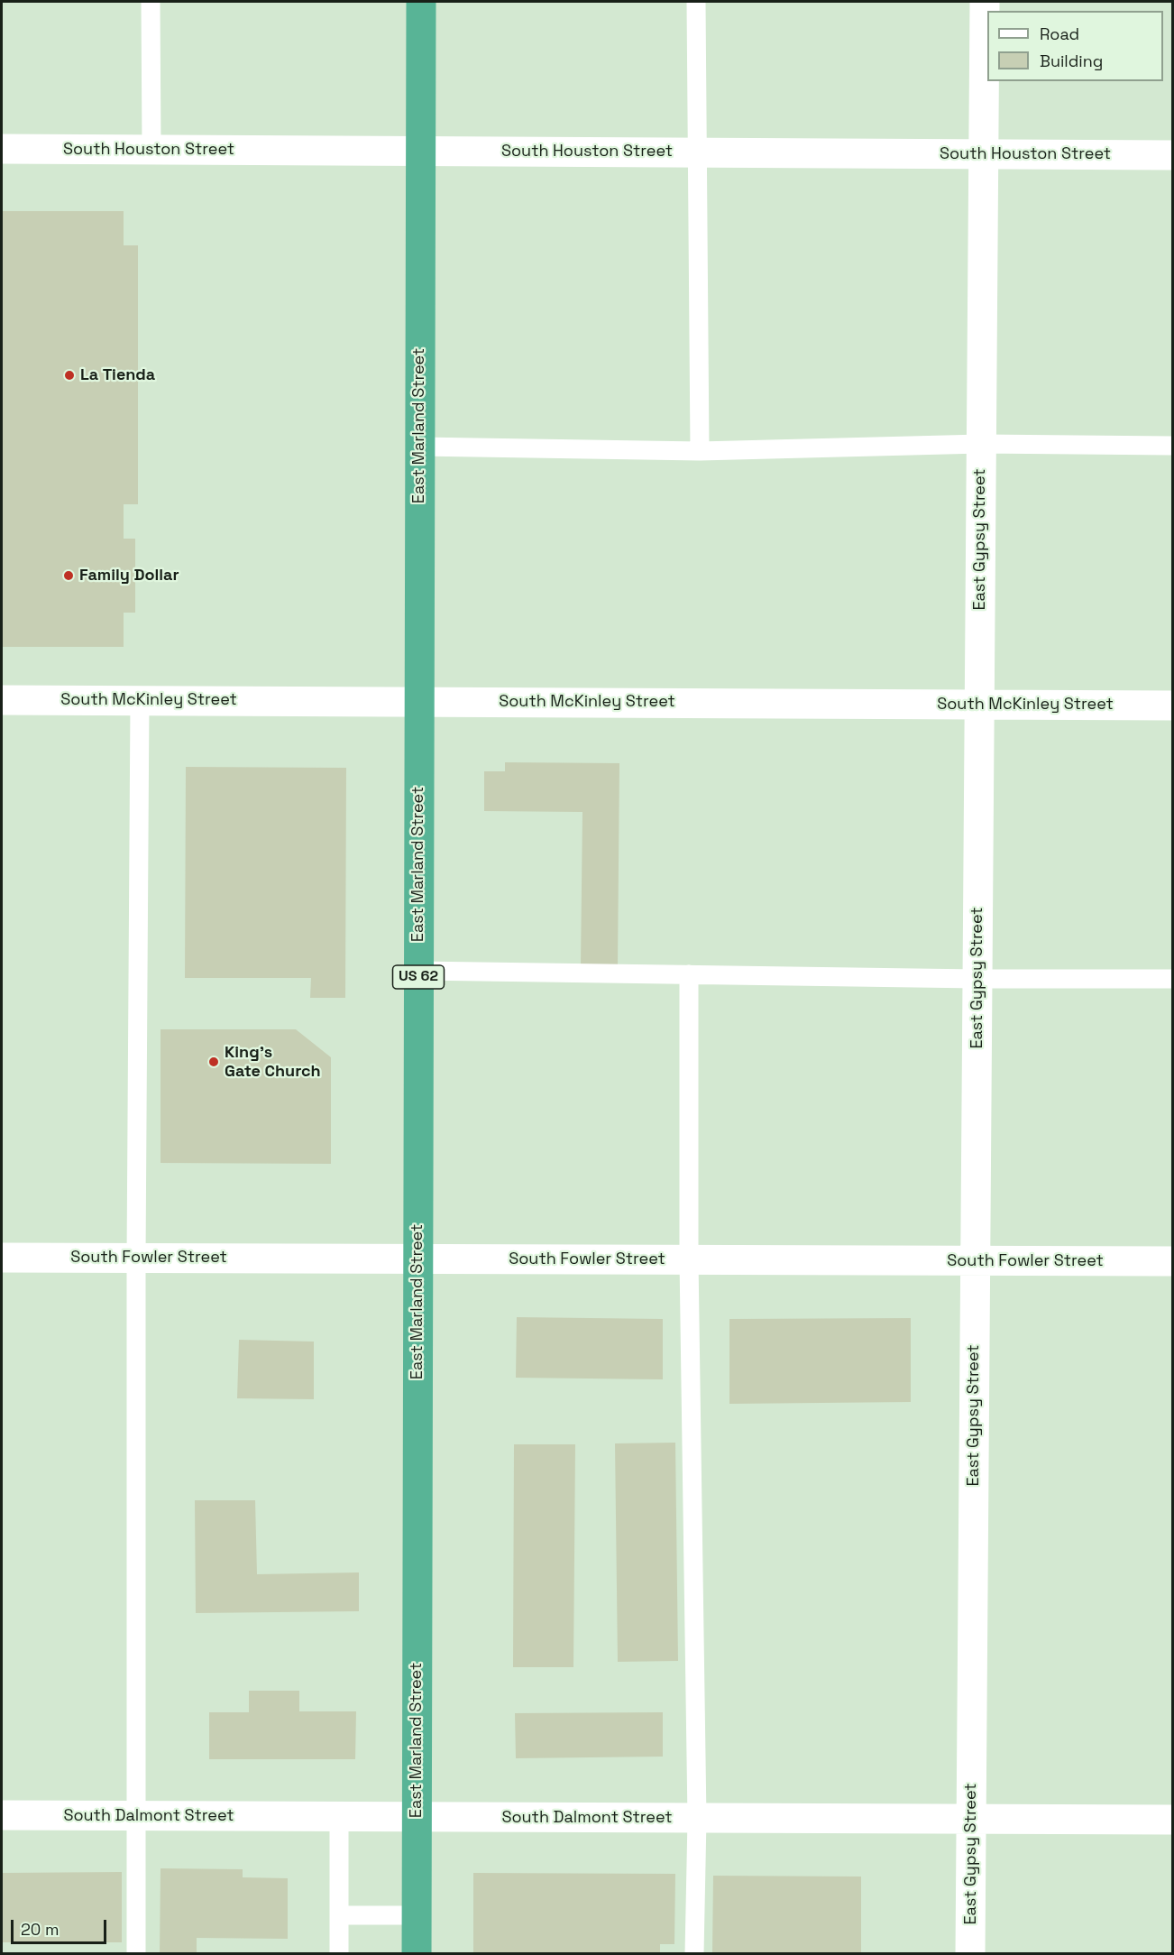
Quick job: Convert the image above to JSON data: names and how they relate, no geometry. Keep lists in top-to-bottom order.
{
  "streets": {
    "highway": ["East Marland Street", "US 62"],
    "street": [
      "South Houston Street",
      "East Gypsy Street",
      "South McKinley Street",
      "South Fowler Street",
      "South Dalmont Street"
    ]
  },
  "crossings": [
    ["South Houston Street", "East Marland Street"],
    ["South Houston Street", "East Gypsy Street"],
    ["East Marland Street", "South McKinley Street"],
    ["East Marland Street", "South Fowler Street"],
    ["East Marland Street", "South Dalmont Street"],
    ["East Gypsy Street", "South McKinley Street"],
    ["East Gypsy Street", "South Fowler Street"],
    ["East Gypsy Street", "South Dalmont Street"]
  ],
  "places": ["La Tienda", "Family Dollar", "King's Gate Church"],
  "legend": ["Road", "Building"],
  "scale_bar": "20 m"
}
